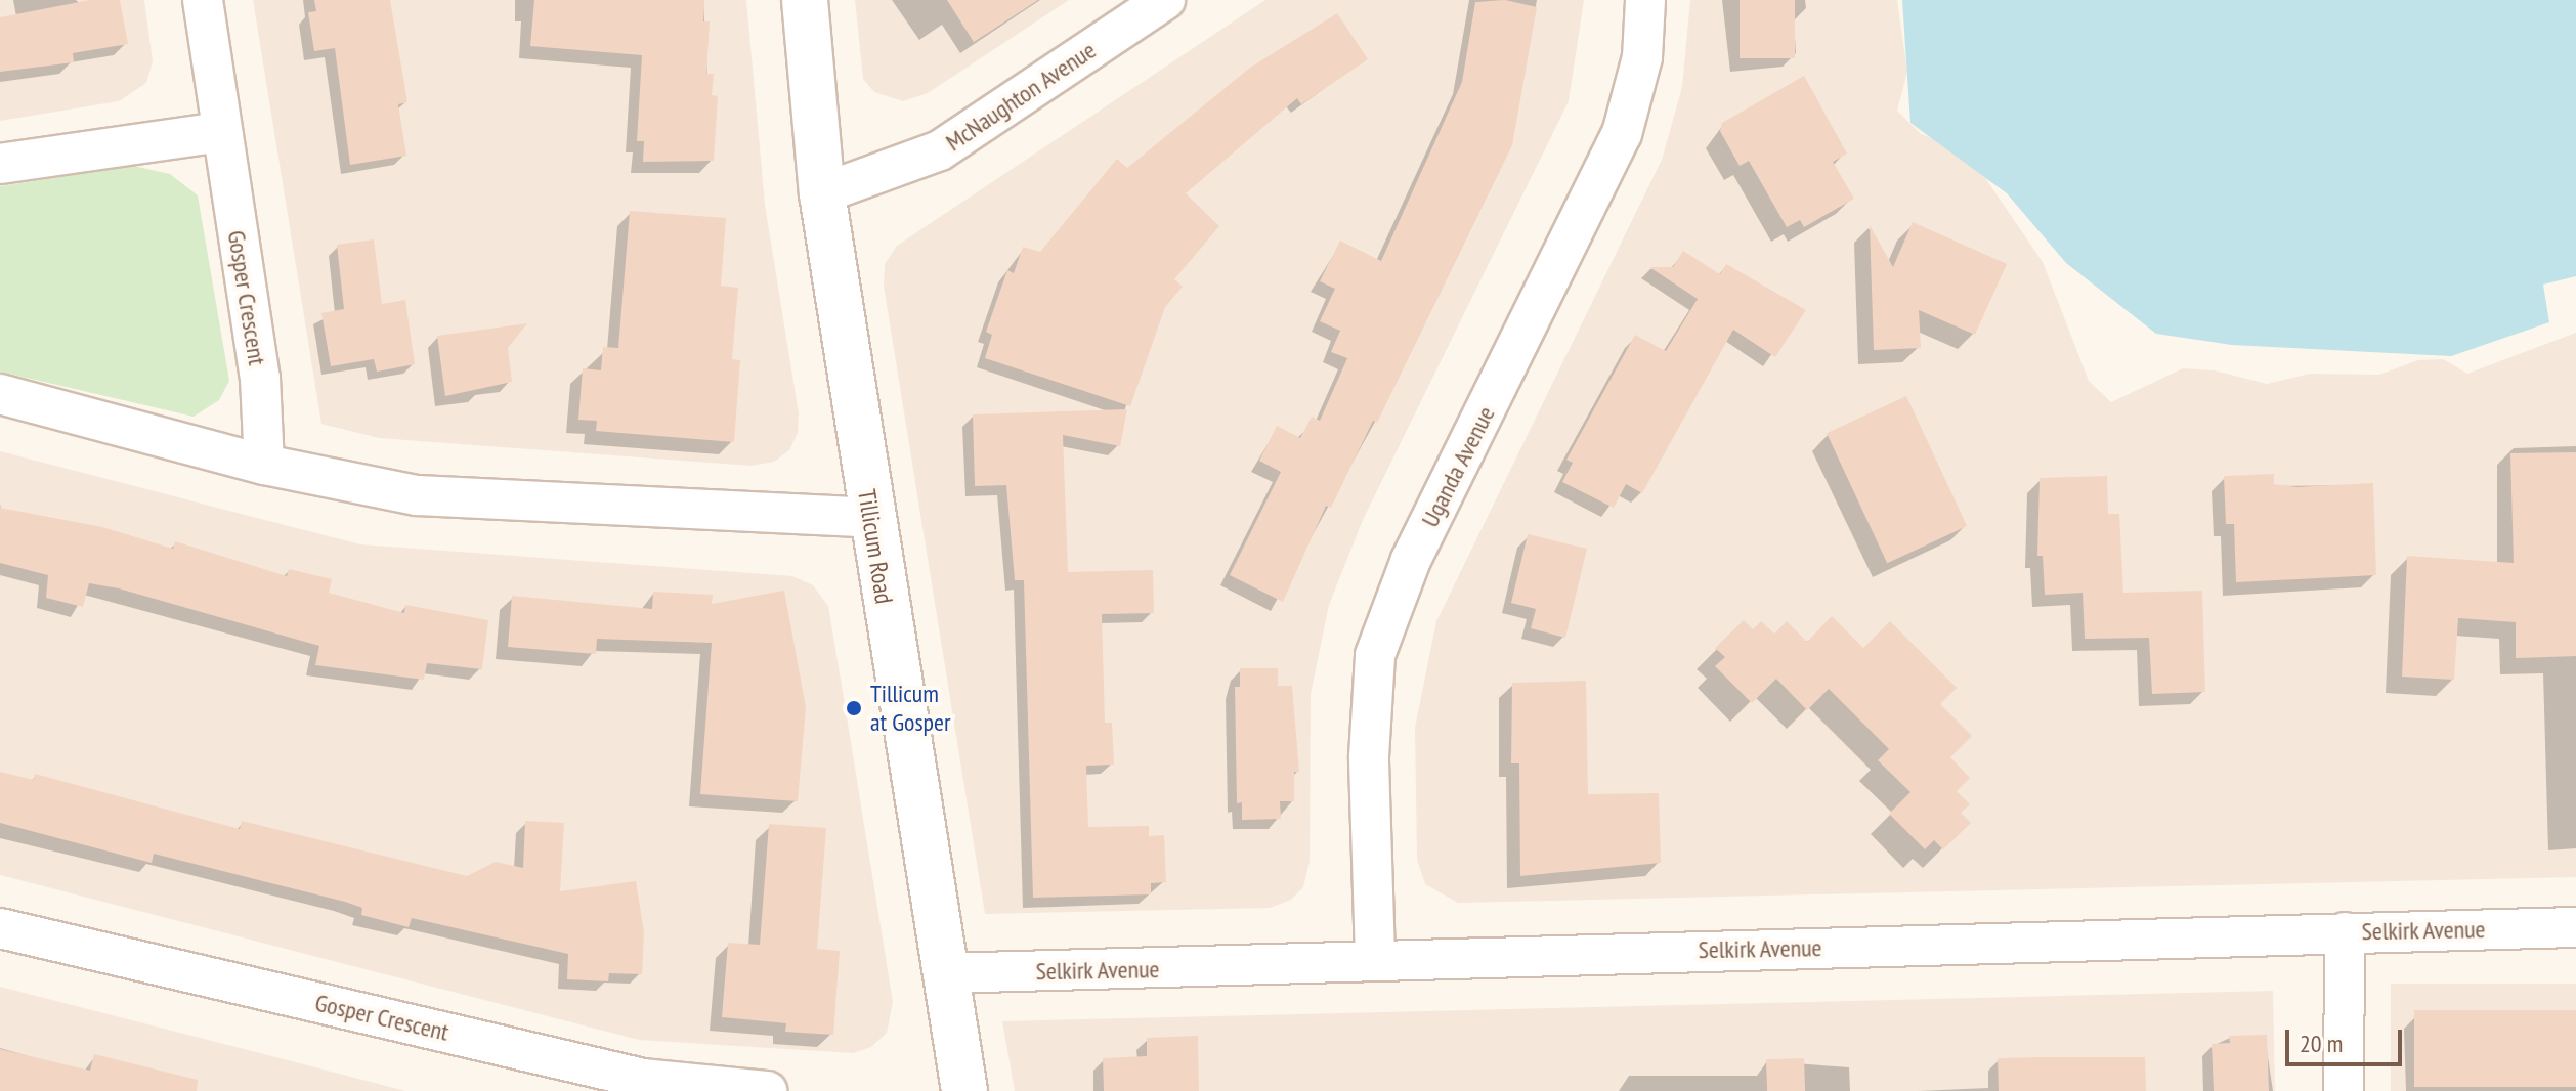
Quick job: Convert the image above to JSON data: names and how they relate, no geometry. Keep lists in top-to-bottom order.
{
  "streets": {
    "main road": ["Tillicum Road"],
    "street": [
      "McNaughton Avenue",
      "Gosper Crescent",
      "Uganda Avenue",
      "Selkirk Avenue"
    ]
  },
  "crossings": [
    ["McNaughton Avenue", "Tillicum Road"],
    ["Uganda Avenue", "Selkirk Avenue"],
    ["Tillicum Road", "Selkirk Avenue"]
  ],
  "places": ["Tillicum at Gosper"],
  "scale_bar": "20 m"
}
